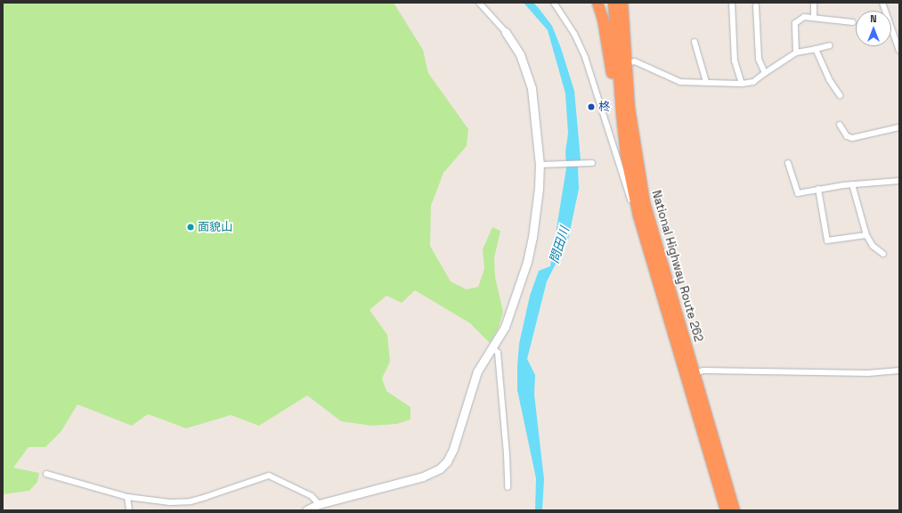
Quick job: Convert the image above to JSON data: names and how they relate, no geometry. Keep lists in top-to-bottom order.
{
  "streets": {
    "highway": ["National Highway Route 262"]
  },
  "water": ["問田川"],
  "places": ["柊", "面貌山"],
  "north": "top"
}
